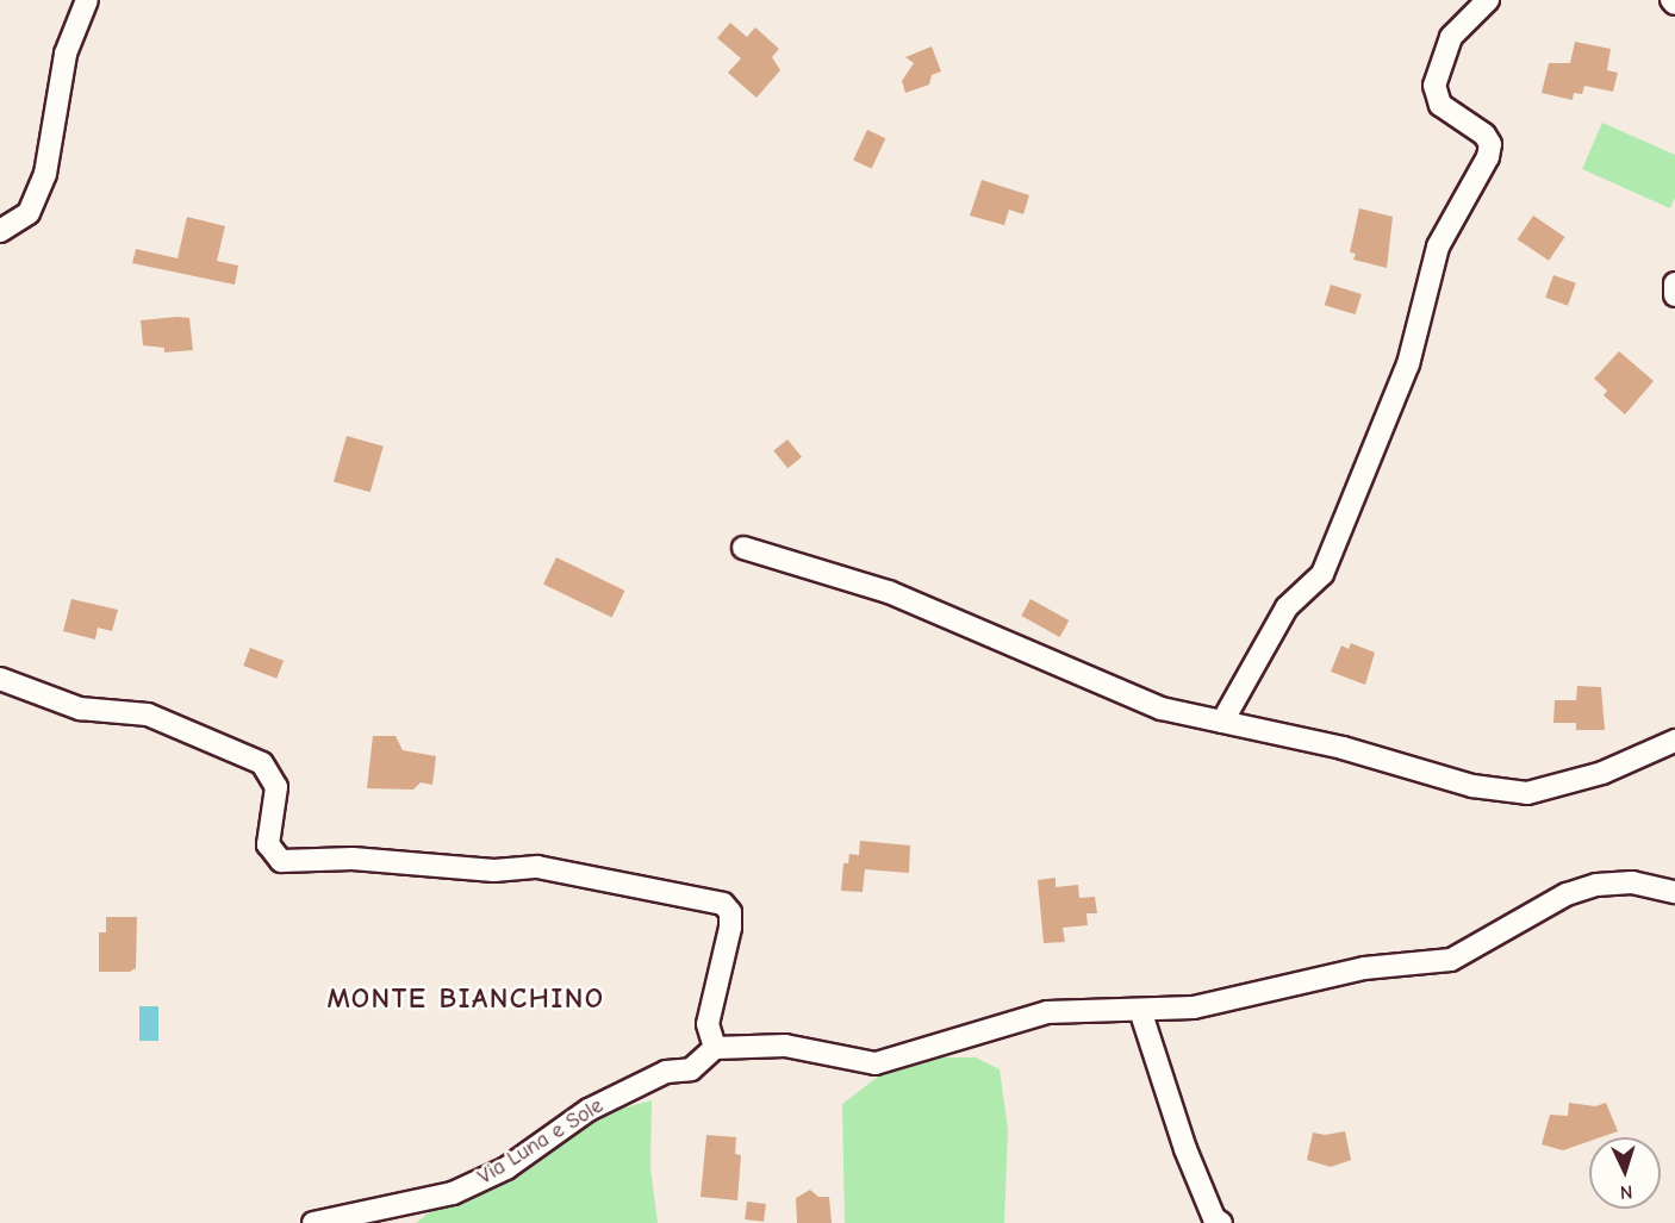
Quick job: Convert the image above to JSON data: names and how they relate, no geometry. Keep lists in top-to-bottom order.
{
  "streets": {
    "street": ["Via Luna e Sole"]
  },
  "districts": ["MONTE BIANCHINO"],
  "north": "bottom"
}
